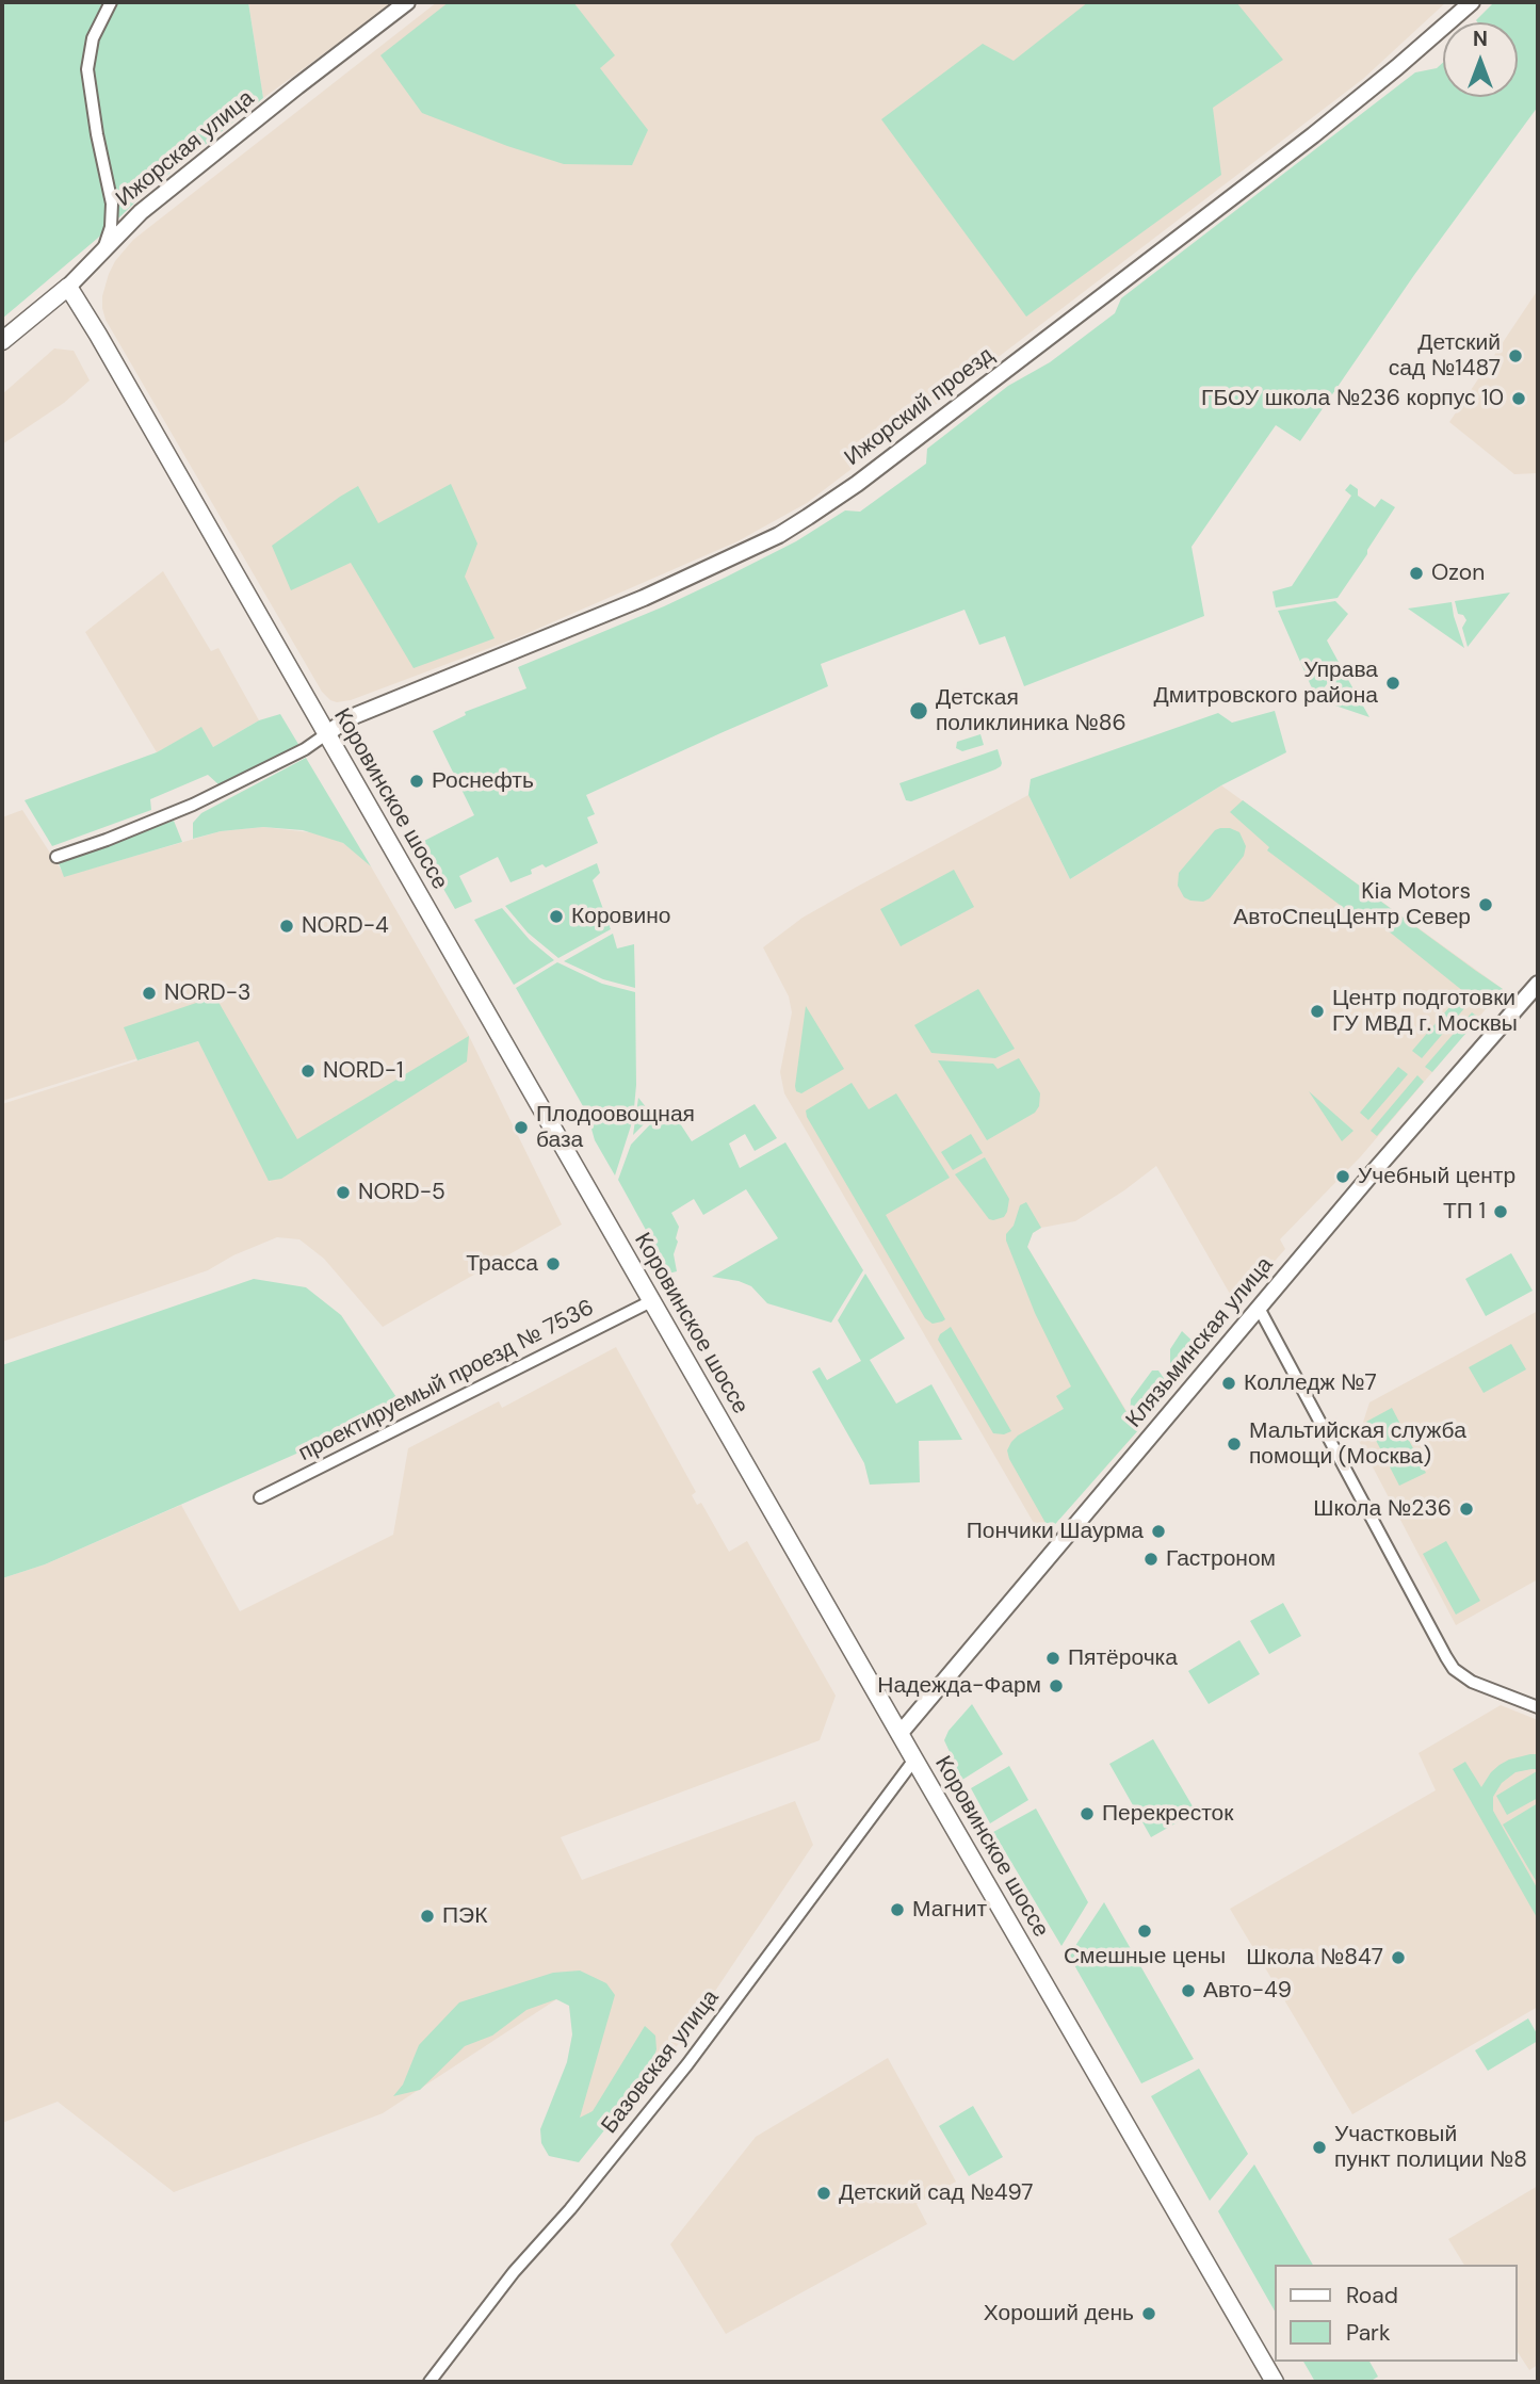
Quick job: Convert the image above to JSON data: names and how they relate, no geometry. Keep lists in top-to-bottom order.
{
  "streets": {
    "main road": ["Ижорская улица", "Коровинское шоссе"],
    "street": [
      "Ижорский проезд",
      "Клязьминская улица",
      "проектируемый проезд № 7536",
      "Базовская улица"
    ]
  },
  "crossings": [
    ["Ижорская улица", "Коровинское шоссе"],
    ["Ижорский проезд", "Коровинское шоссе"],
    ["Коровинское шоссе", "Клязьминская улица"],
    ["Коровинское шоссе", "проектируемый проезд № 7536"],
    ["Коровинское шоссе", "Базовская улица"]
  ],
  "places": [
    "Детский сад №1487",
    "ГБОУ школа №236 корпус 10",
    "Ozon",
    "Управа Дмитровского района",
    "Детская поликлиника №86",
    "Роснефть",
    "Kia Motors АвтоСпецЦентр Север",
    "Коровино",
    "NORD-4",
    "NORD-3",
    "Центр подготовки ГУ МВД г. Москвы",
    "NORD-1",
    "Плодоовощная база",
    "Учебный центр",
    "NORD-5",
    "ТП 1",
    "Трасса",
    "Колледж №7",
    "Мальтийская служба помощи (Москва)",
    "Школа №236",
    "Пончики Шаурма",
    "Гастроном",
    "Пятёрочка",
    "Надежда-Фарм",
    "Перекресток",
    "Магнит",
    "ПЭК",
    "Смешные цены",
    "Школа №847",
    "Авто-49",
    "Участковый пункт полиции №8",
    "Детский сад №497",
    "Хороший день"
  ],
  "legend": ["Road", "Park"],
  "north": "top"
}
